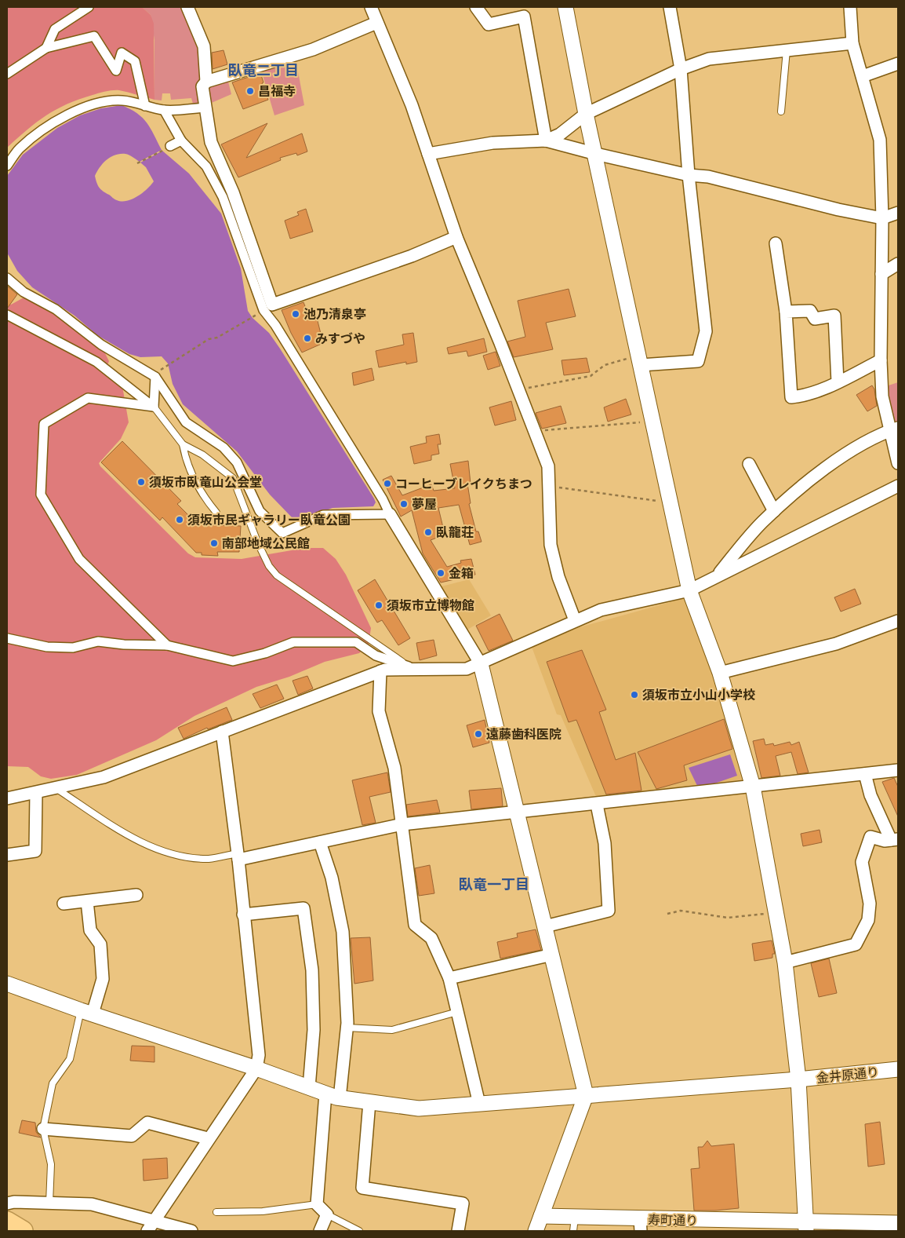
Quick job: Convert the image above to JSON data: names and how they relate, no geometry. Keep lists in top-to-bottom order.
{
  "streets": {
    "street": ["金井原通り", "寿町通り"]
  },
  "districts": ["臥竜二丁目", "臥竜一丁目"],
  "places": [
    "昌福寺",
    "池乃清泉亭",
    "みすづや",
    "須坂市臥竜山公会堂",
    "コーヒーブレイクちまつ",
    "夢屋",
    "須坂市民ギャラリー臥竜公園",
    "臥龍荘",
    "南部地域公民館",
    "金箱",
    "須坂市立博物館",
    "須坂市立小山小学校",
    "遠藤歯科医院"
  ]
}
